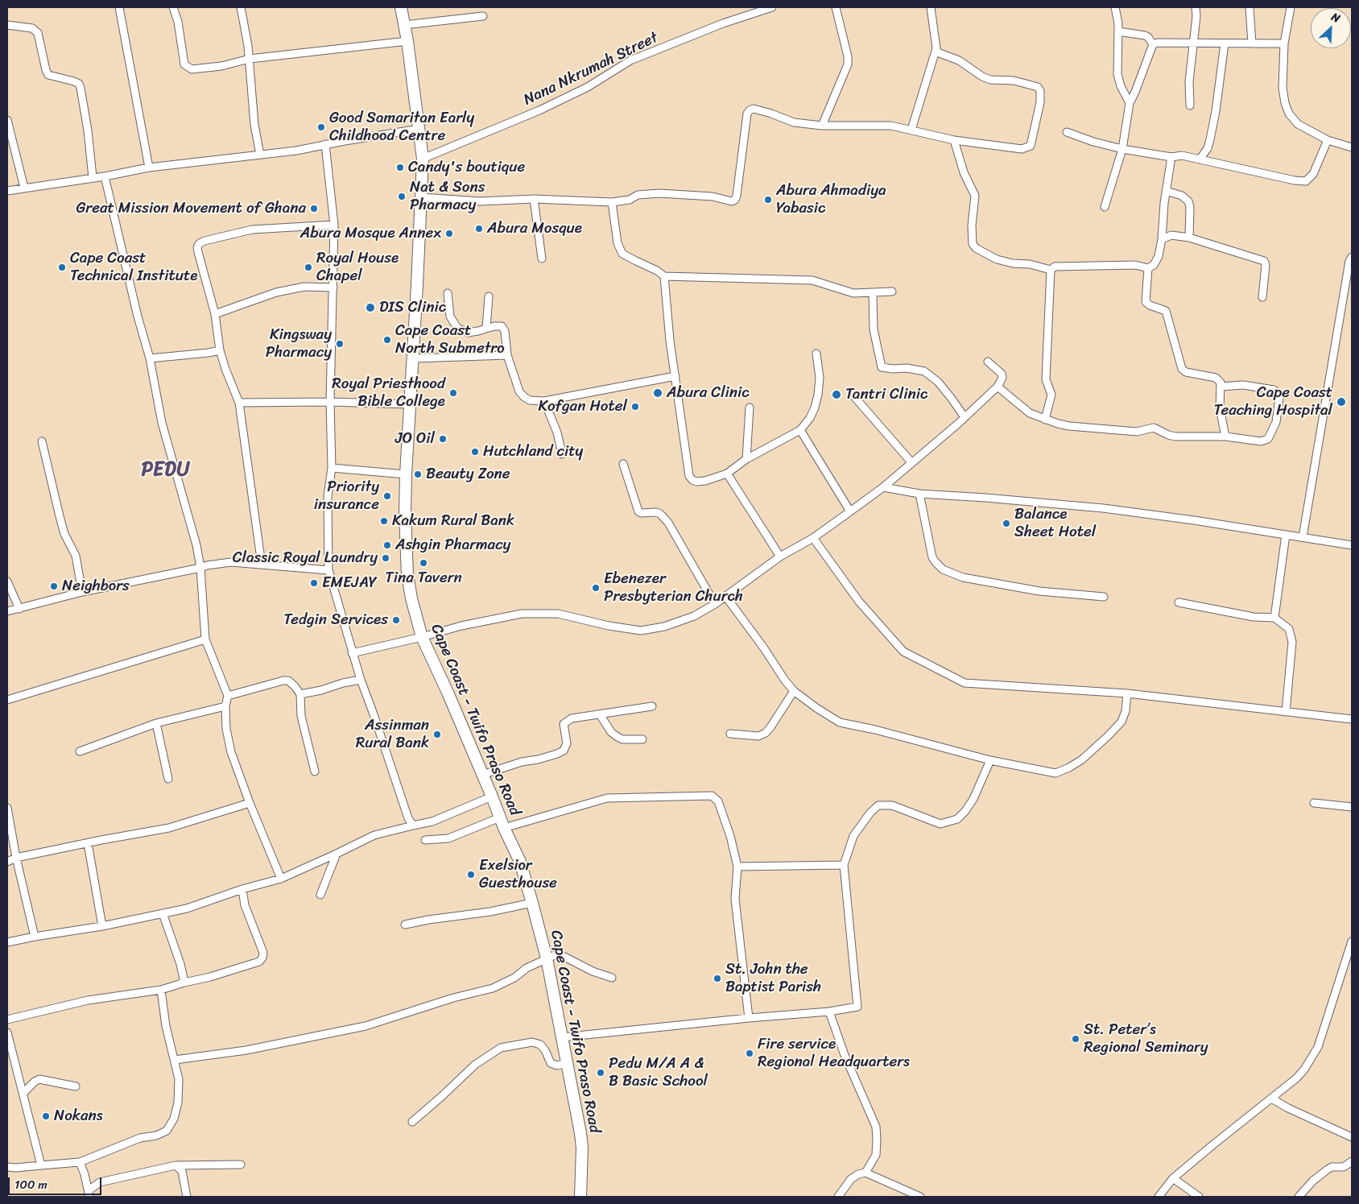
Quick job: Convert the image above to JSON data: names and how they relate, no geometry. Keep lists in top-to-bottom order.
{
  "streets": {
    "main road": ["Cape Coast - Twifo Praso Road"],
    "street": ["Nana Nkrumah Street"]
  },
  "crossings": [
    ["Nana Nkrumah Street", "Cape Coast - Twifo Praso Road"]
  ],
  "districts": ["PEDU"],
  "places": [
    "Good Samaritan Early Childhood Centre",
    "Candy's boutique",
    "Nat & Sons Pharmacy",
    "Abura Ahmadiya Yabasic",
    "Great Mission Movement of Ghana",
    "Abura Mosque",
    "Abura Mosque Annex",
    "Cape Coast Technical Institute",
    "Royal House Chapel",
    "DIS Clinic",
    "Cape Coast North Submetro",
    "Kingsway Pharmacy",
    "Royal Priesthood Bible College",
    "Abura Clinic",
    "Tantri Clinic",
    "Cape Coast Teaching Hospital",
    "Kofgan Hotel",
    "JO Oil",
    "Hutchland city",
    "Beauty Zone",
    "Priority insurance",
    "Kakum Rural Bank",
    "Balance Sheet Hotel",
    "Ashgin Pharmacy",
    "Classic Royal Laundry",
    "Tina Tavern",
    "EMEJAY",
    "Neighbors",
    "Ebenezer Presbyterian Church",
    "Tedgin Services",
    "Assinman Rural Bank",
    "Exelsior Guesthouse",
    "St. John the Baptist Parish",
    "St. Peter’s Regional Seminary",
    "Fire service Regional Headquarters",
    "Pedu M/A A & B Basic School",
    "Nokans"
  ],
  "scale_bar": "100 m",
  "north": "top right"
}
